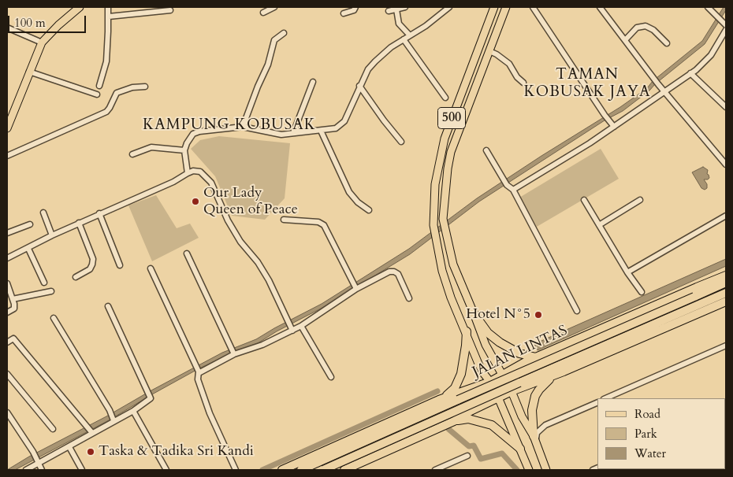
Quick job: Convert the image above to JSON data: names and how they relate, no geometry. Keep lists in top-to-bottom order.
{
  "streets": {
    "highway": ["JALAN LINTAS"],
    "main road": ["500"]
  },
  "crossings": [
    ["500", "JALAN LINTAS"]
  ],
  "districts": ["TAMAN KOBUSAK JAYA", "KAMPUNG KOBUSAK"],
  "places": ["Our Lady Queen of Peace", "Hotel N°5", "Taska & Tadika Sri Kandi"],
  "legend": ["Road", "Park", "Water"],
  "scale_bar": "100 m"
}
